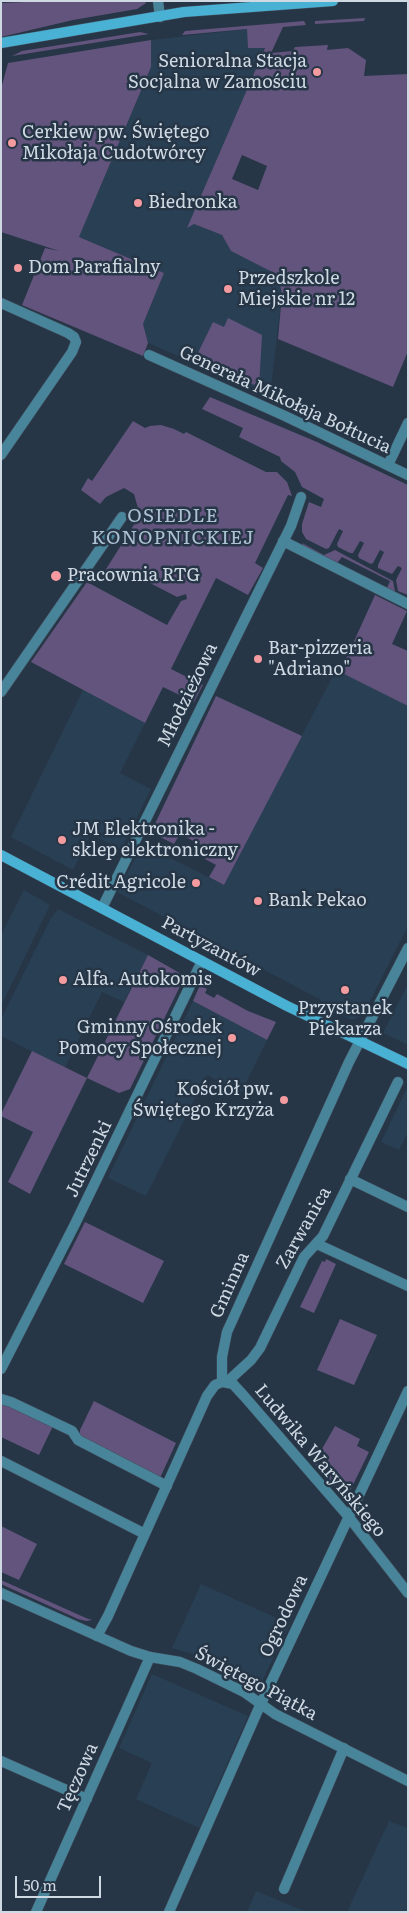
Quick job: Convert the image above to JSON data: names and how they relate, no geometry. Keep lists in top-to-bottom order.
{
  "streets": {
    "main road": ["Partyzantów"],
    "street": [
      "Generała Mikołaja Bołtucia",
      "Młodzieżowa",
      "Jutrzenki",
      "Zarwanica",
      "Gminna",
      "Ludwika Waryńskiego",
      "Ogrodowa",
      "Świętego Piątka",
      "Tęczowa"
    ]
  },
  "crossings": [
    ["Młodzieżowa", "Partyzantów"],
    ["Partyzantów", "Jutrzenki"],
    ["Partyzantów", "Gminna"],
    ["Zarwanica", "Gminna"],
    ["Zarwanica", "Ludwika Waryńskiego"],
    ["Gminna", "Ludwika Waryńskiego"],
    ["Ludwika Waryńskiego", "Ogrodowa"],
    ["Ogrodowa", "Świętego Piątka"],
    ["Świętego Piątka", "Tęczowa"]
  ],
  "districts": ["OSIEDLE KONOPNICKIEJ"],
  "places": [
    "Senioralna Stacja Socjalna w Zamościu",
    "Cerkiew pw. Świętego Mikołaja Cudotwórcy",
    "Biedronka",
    "Dom Parafialny",
    "Przedszkole Miejskie nr 12",
    "Pracownia RTG",
    "Bar-pizzeria \"Adriano\"",
    "JM Elektronika - sklep elektroniczny",
    "Crédit Agricole",
    "Bank Pekao",
    "Alfa. Autokomis",
    "Przystanek Piekarza",
    "Gminny Ośrodek Pomocy Społecznej",
    "Kościół pw. Świętego Krzyża"
  ],
  "scale_bar": "50 m"
}
